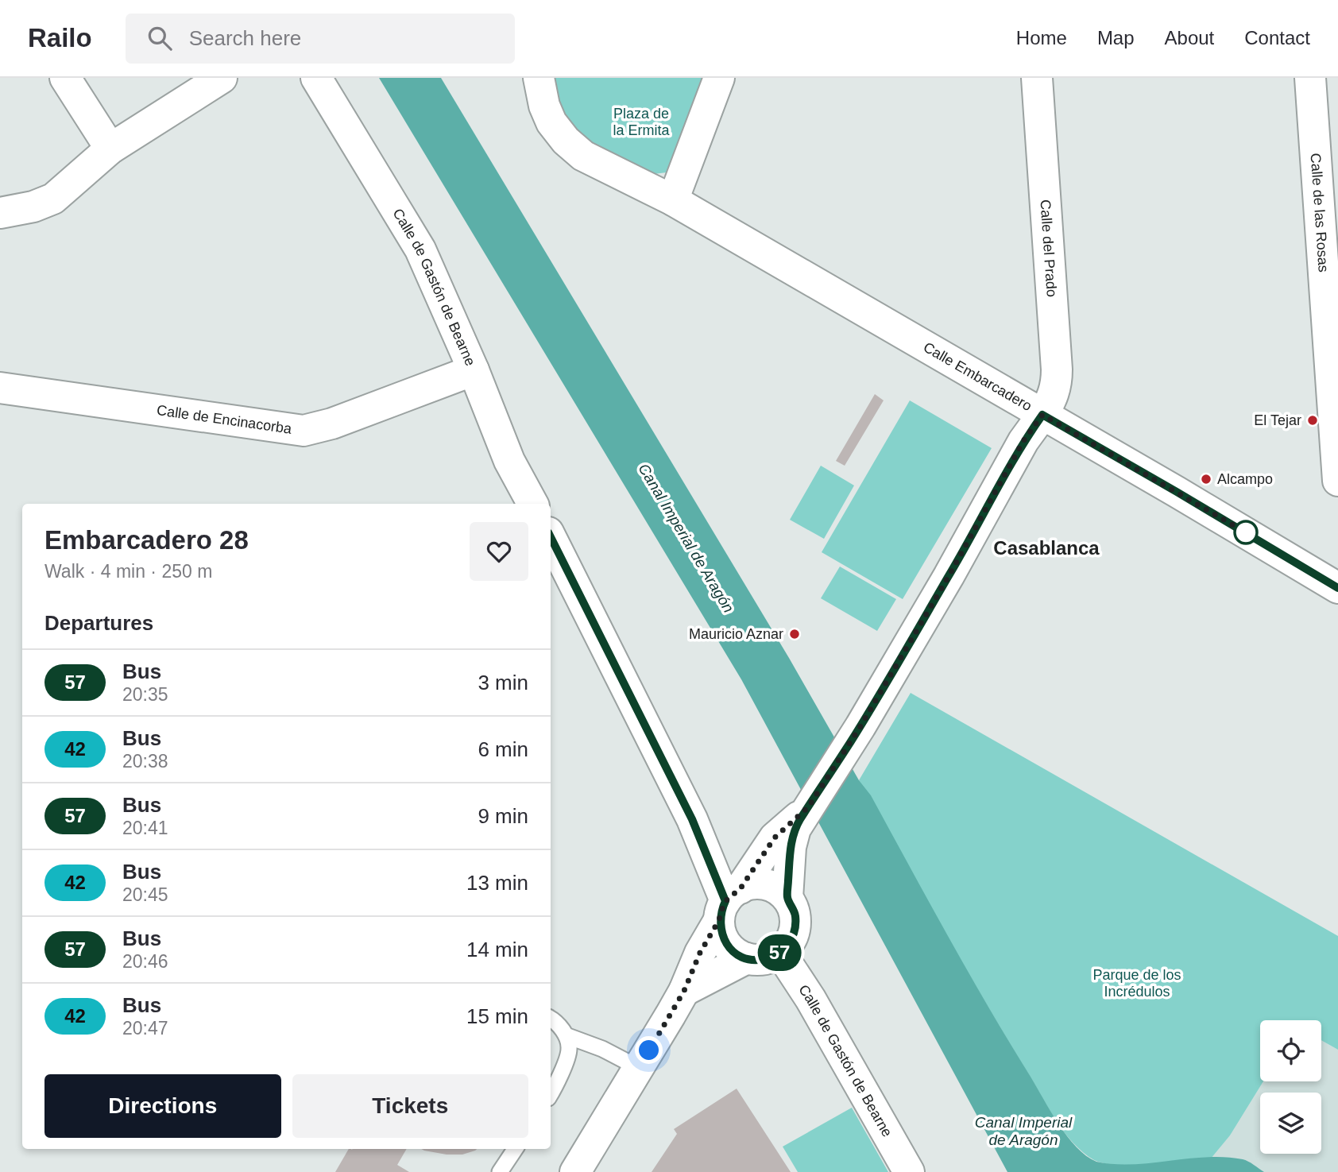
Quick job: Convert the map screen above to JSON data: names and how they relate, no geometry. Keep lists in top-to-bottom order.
{
  "streets": {
    "street": [
      "Calle de las Rosas",
      "Calle del Prado",
      "Calle de Gastón de Bearne",
      "Calle Embarcadero",
      "Calle de Encinacorba"
    ]
  },
  "crossings": [
    ["Calle del Prado", "Calle Embarcadero"],
    ["Calle de Gastón de Bearne", "Calle de Encinacorba"]
  ],
  "districts": ["Casablanca"],
  "water": ["Canal Imperial de Aragón"],
  "parks": ["Plaza de la Ermita", "Parque de los Incrédulos"],
  "places": ["El Tejar", "Alcampo", "Mauricio Aznar"],
  "lines": ["bus line 57"],
  "page": {
    "header": "Railo",
    "search": "Search here",
    "nav": [
      "Home",
      "Map",
      "About",
      "Contact"
    ],
    "on_map": "57",
    "heading": [
      ["Embarcadero 28", "Walk · 4 min · 250 m"],
      "Departures"
    ],
    "list": [
      {
        "mark": "57",
        "name": "Bus",
        "note": "20:35",
        "value": "3 min"
      },
      {
        "mark": "42",
        "name": "Bus",
        "note": "20:38",
        "value": "6 min"
      },
      {
        "mark": "57",
        "name": "Bus",
        "note": "20:41",
        "value": "9 min"
      },
      {
        "mark": "42",
        "name": "Bus",
        "note": "20:45",
        "value": "13 min"
      },
      {
        "mark": "57",
        "name": "Bus",
        "note": "20:46",
        "value": "14 min"
      },
      {
        "mark": "42",
        "name": "Bus",
        "note": "20:47",
        "value": "15 min"
      }
    ],
    "buttons": ["Directions", "Tickets"]
  }
}
